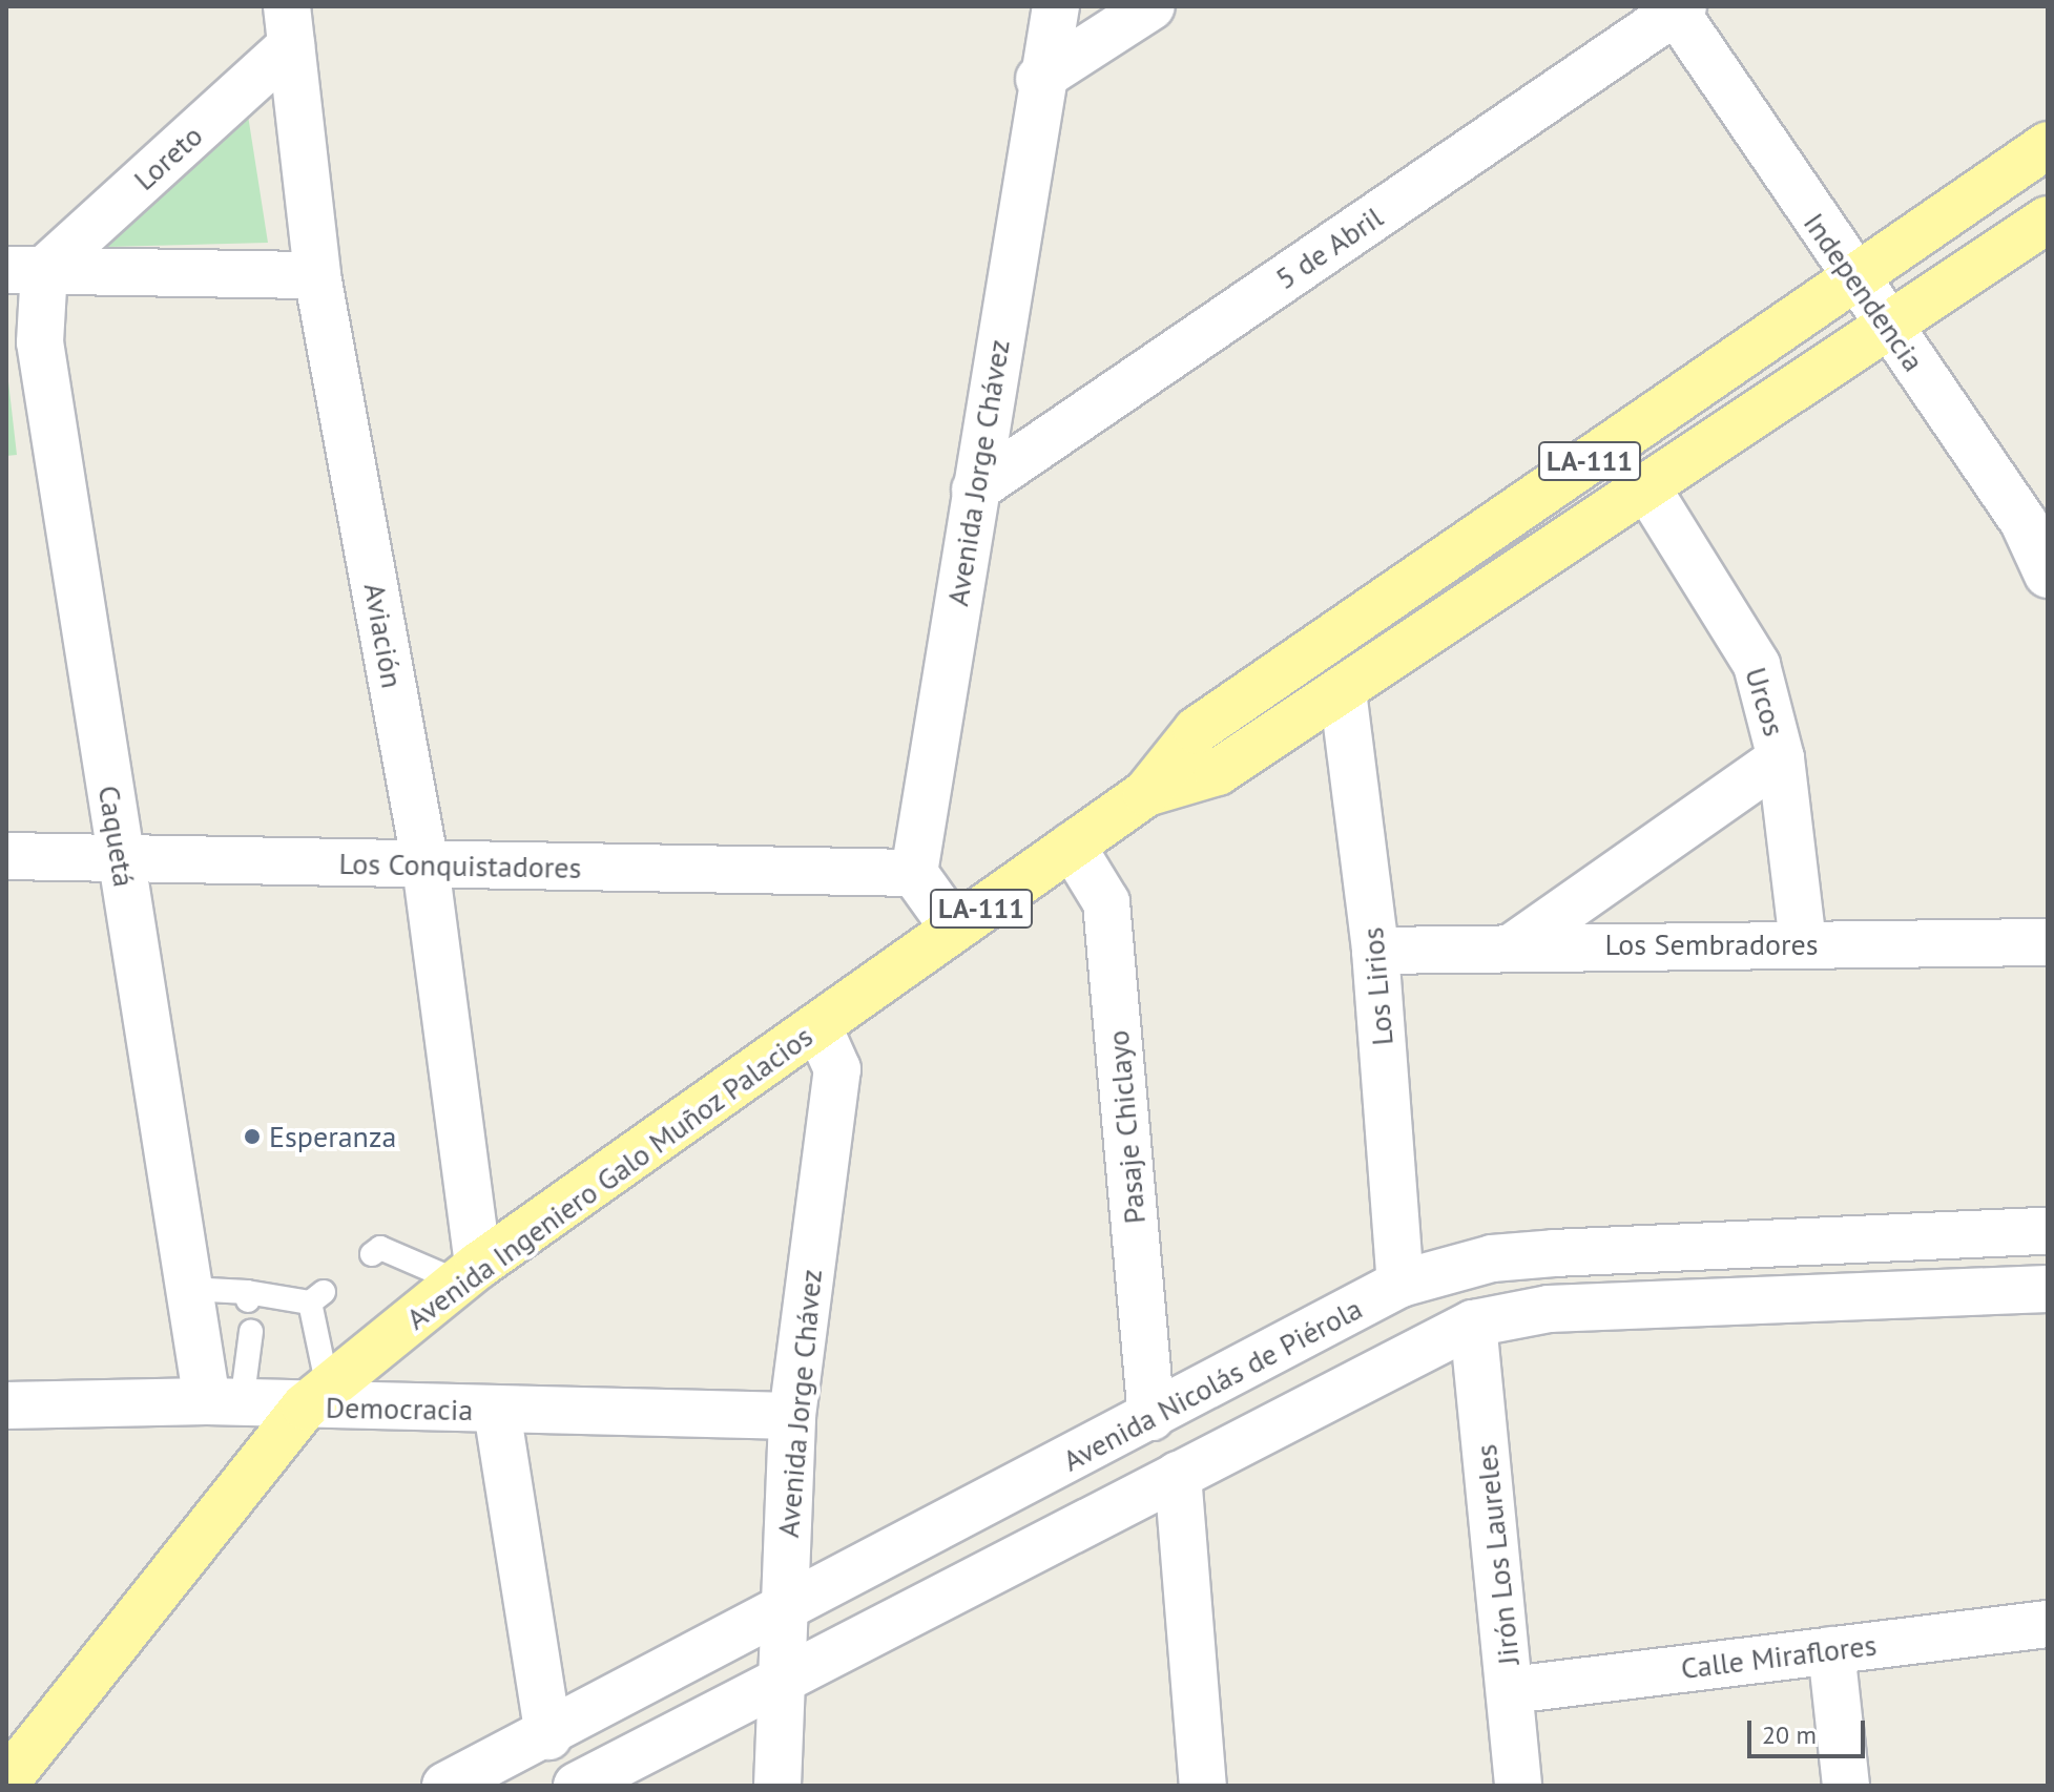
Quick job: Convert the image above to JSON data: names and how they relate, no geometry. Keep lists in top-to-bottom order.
{
  "streets": {
    "main road": ["LA-111", "Avenida Ingeniero Galo Muñoz Palacios"],
    "street": [
      "Loreto",
      "5 de Abril",
      "Independencia",
      "Avenida Jorge Chávez",
      "Aviación",
      "Urcos",
      "Caquetá",
      "Los Conquistadores",
      "Los Sembradores",
      "Los Lirios",
      "Pasaje Chiclayo",
      "Avenida Nicolás de Piérola",
      "Democracia",
      "Jirón Los Laureles",
      "Calle Miraflores"
    ]
  },
  "crossings": [
    ["Loreto", "Aviación"],
    ["Loreto", "Caquetá"],
    ["5 de Abril", "Independencia"],
    ["5 de Abril", "Avenida Jorge Chávez"],
    ["Independencia", "Avenida Ingeniero Galo Muñoz Palacios"],
    ["Avenida Jorge Chávez", "Los Conquistadores"],
    ["Avenida Jorge Chávez", "Avenida Ingeniero Galo Muñoz Palacios"],
    ["Avenida Jorge Chávez", "Avenida Nicolás de Piérola"],
    ["Avenida Jorge Chávez", "Democracia"],
    ["Aviación", "Los Conquistadores"],
    ["Aviación", "Avenida Ingeniero Galo Muñoz Palacios"],
    ["Urcos", "Los Sembradores"],
    ["Urcos", "Avenida Ingeniero Galo Muñoz Palacios"],
    ["Caquetá", "Los Conquistadores"],
    ["Caquetá", "Democracia"],
    ["Los Sembradores", "Los Lirios"],
    ["Los Lirios", "Avenida Ingeniero Galo Muñoz Palacios"],
    ["Los Lirios", "Avenida Nicolás de Piérola"],
    ["Pasaje Chiclayo", "Avenida Ingeniero Galo Muñoz Palacios"],
    ["Pasaje Chiclayo", "Avenida Nicolás de Piérola"],
    ["Avenida Ingeniero Galo Muñoz Palacios", "Democracia"],
    ["Jirón Los Laureles", "Calle Miraflores"]
  ],
  "places": ["Esperanza"],
  "scale_bar": "20 m"
}
